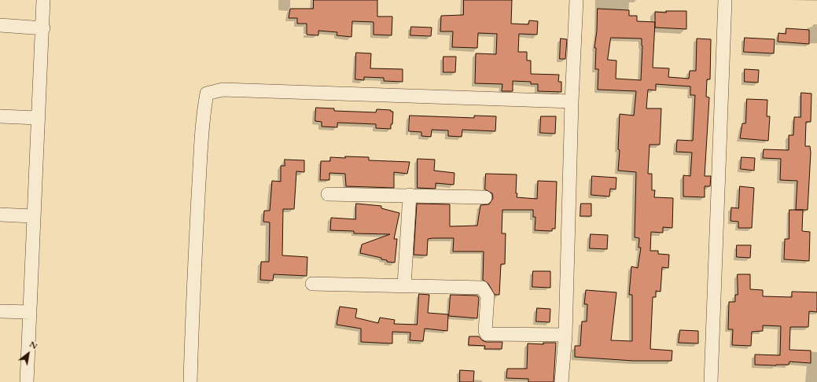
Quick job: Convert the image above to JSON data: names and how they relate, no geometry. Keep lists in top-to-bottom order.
{
  "north": "top right"
}
